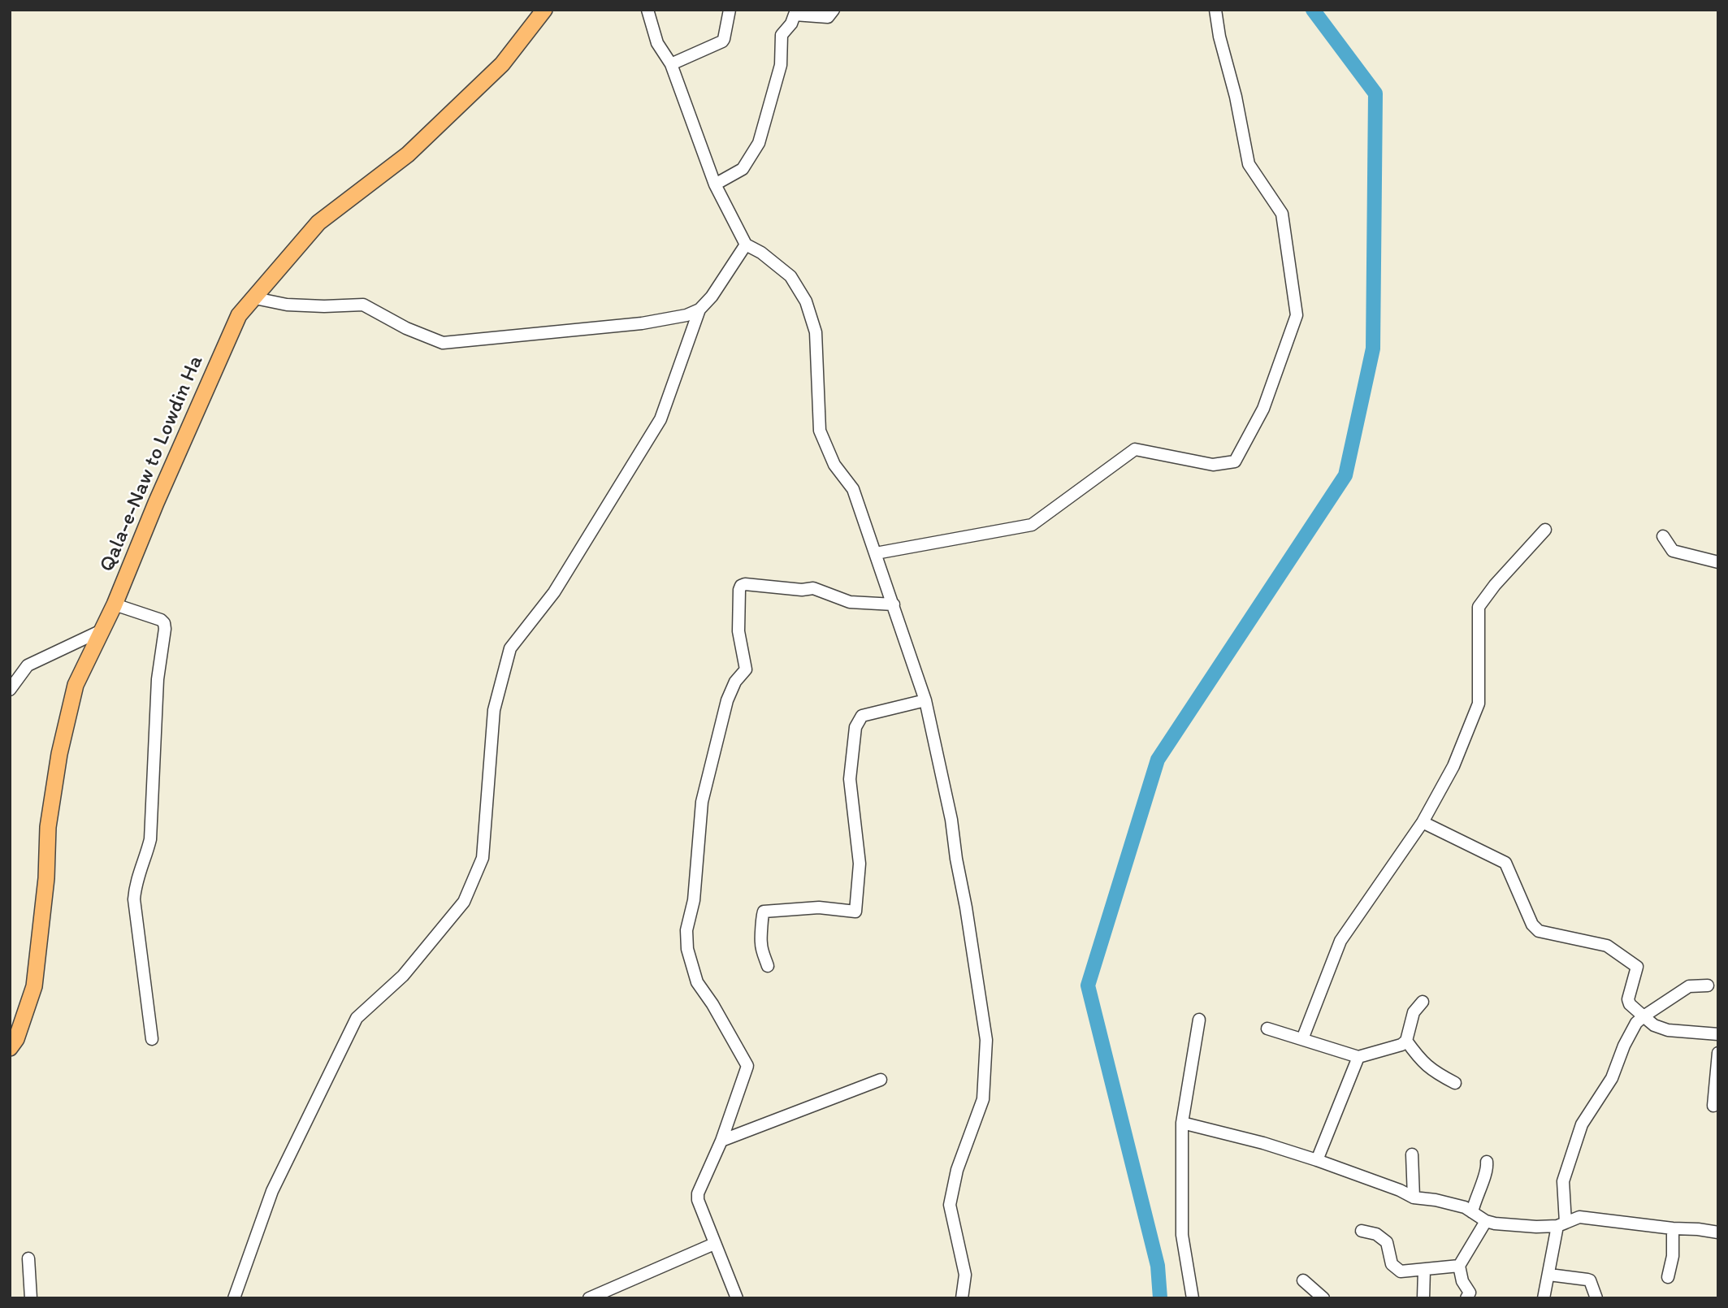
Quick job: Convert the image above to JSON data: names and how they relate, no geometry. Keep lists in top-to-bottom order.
{
  "streets": {
    "main road": ["Qala-e-Naw to Lowdin Ha"]
  }
}
